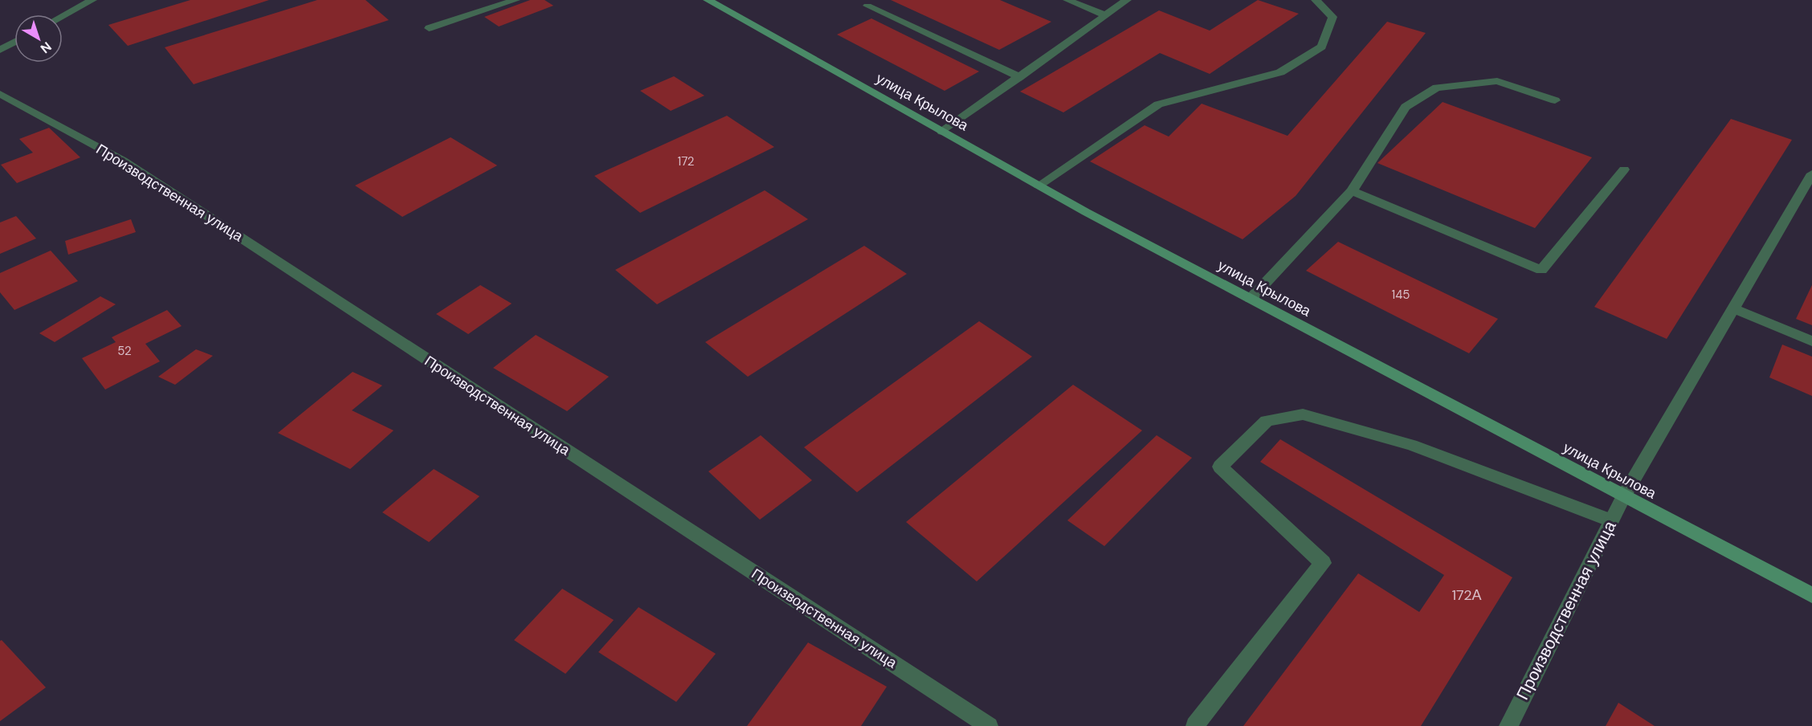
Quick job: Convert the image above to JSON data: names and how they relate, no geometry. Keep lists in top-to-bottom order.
{
  "streets": {
    "street": ["улица Крылова", "Производственная улица"]
  },
  "crossings": [
    ["улица Крылова", "Производственная улица"]
  ],
  "house_numbers": [
    "172",
    "145",
    "52",
    "172А"
  ],
  "north": "bottom right"
}
